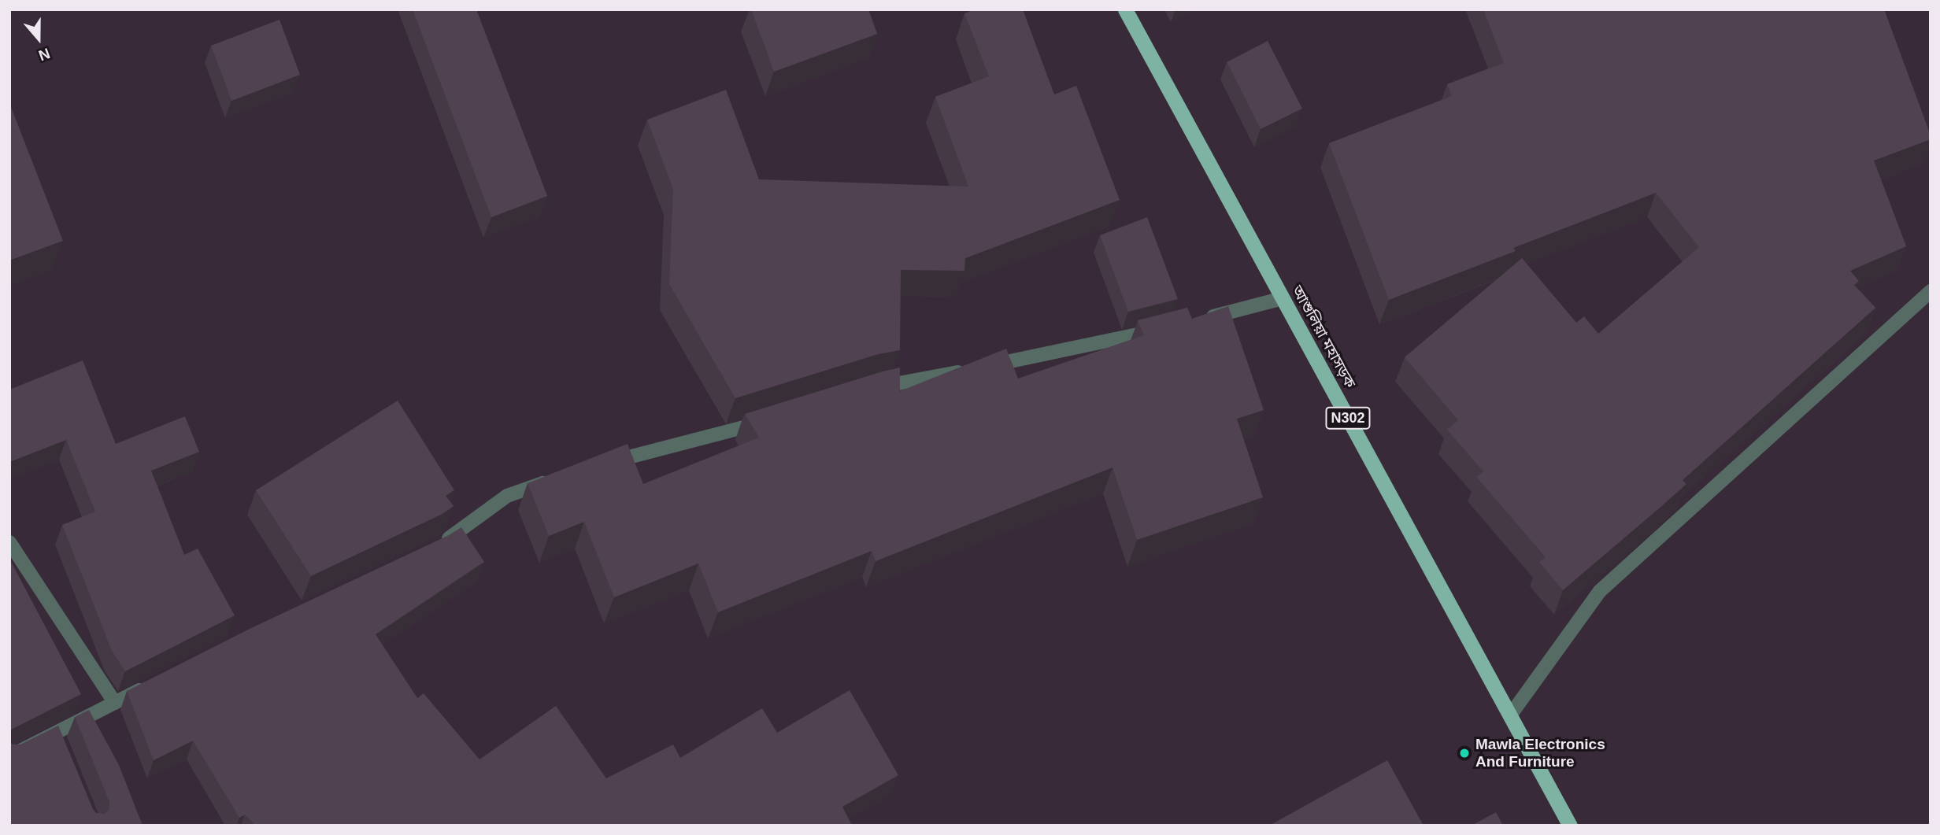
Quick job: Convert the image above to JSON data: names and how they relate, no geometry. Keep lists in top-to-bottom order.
{
  "streets": {
    "highway": ["আশুলিয়া মহাসড়ক", "N302"]
  },
  "places": ["Mawla Electronics And Furniture"],
  "north": "bottom"
}
